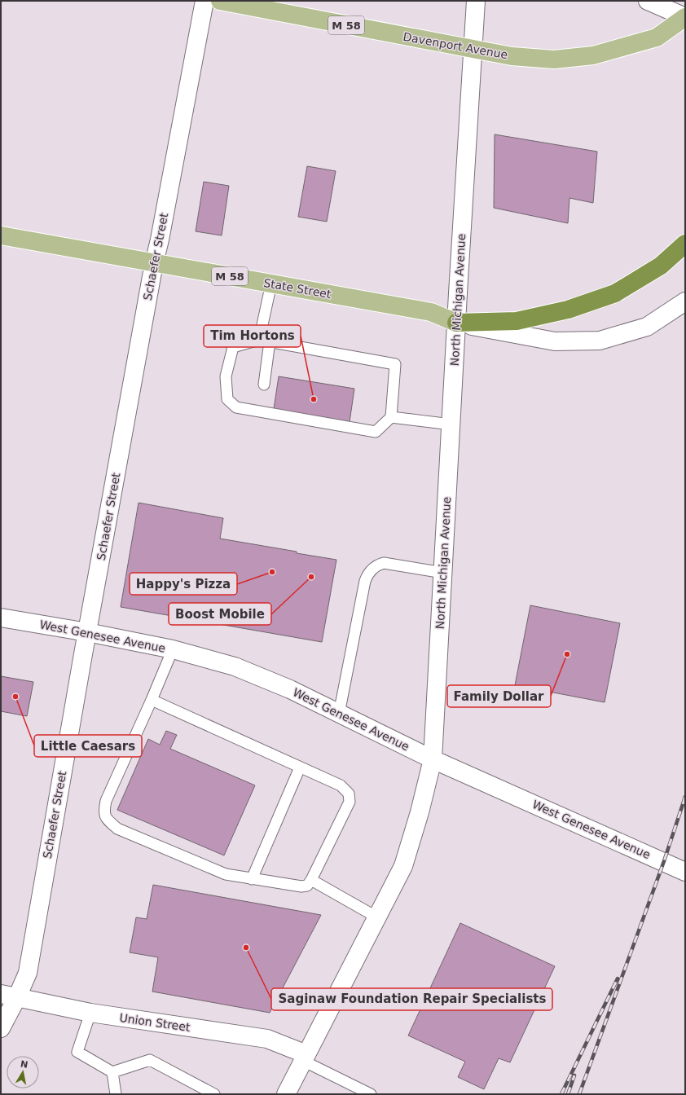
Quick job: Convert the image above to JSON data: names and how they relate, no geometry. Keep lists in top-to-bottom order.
{
  "streets": {
    "main road": [
      "M 58",
      "Davenport Avenue",
      "Schaefer Street",
      "State Street",
      "North Michigan Avenue",
      "West Genesee Avenue",
      "Union Street"
    ]
  },
  "crossings": [
    ["Davenport Avenue", "North Michigan Avenue"],
    ["Schaefer Street", "State Street"],
    ["Schaefer Street", "West Genesee Avenue"],
    ["Schaefer Street", "Union Street"],
    ["State Street", "North Michigan Avenue"],
    ["North Michigan Avenue", "West Genesee Avenue"],
    ["North Michigan Avenue", "Union Street"]
  ],
  "places": [
    "Tim Hortons",
    "Happy's Pizza",
    "Boost Mobile",
    "Family Dollar",
    "Little Caesars",
    "Saginaw Foundation Repair Specialists"
  ],
  "north": "top"
}
